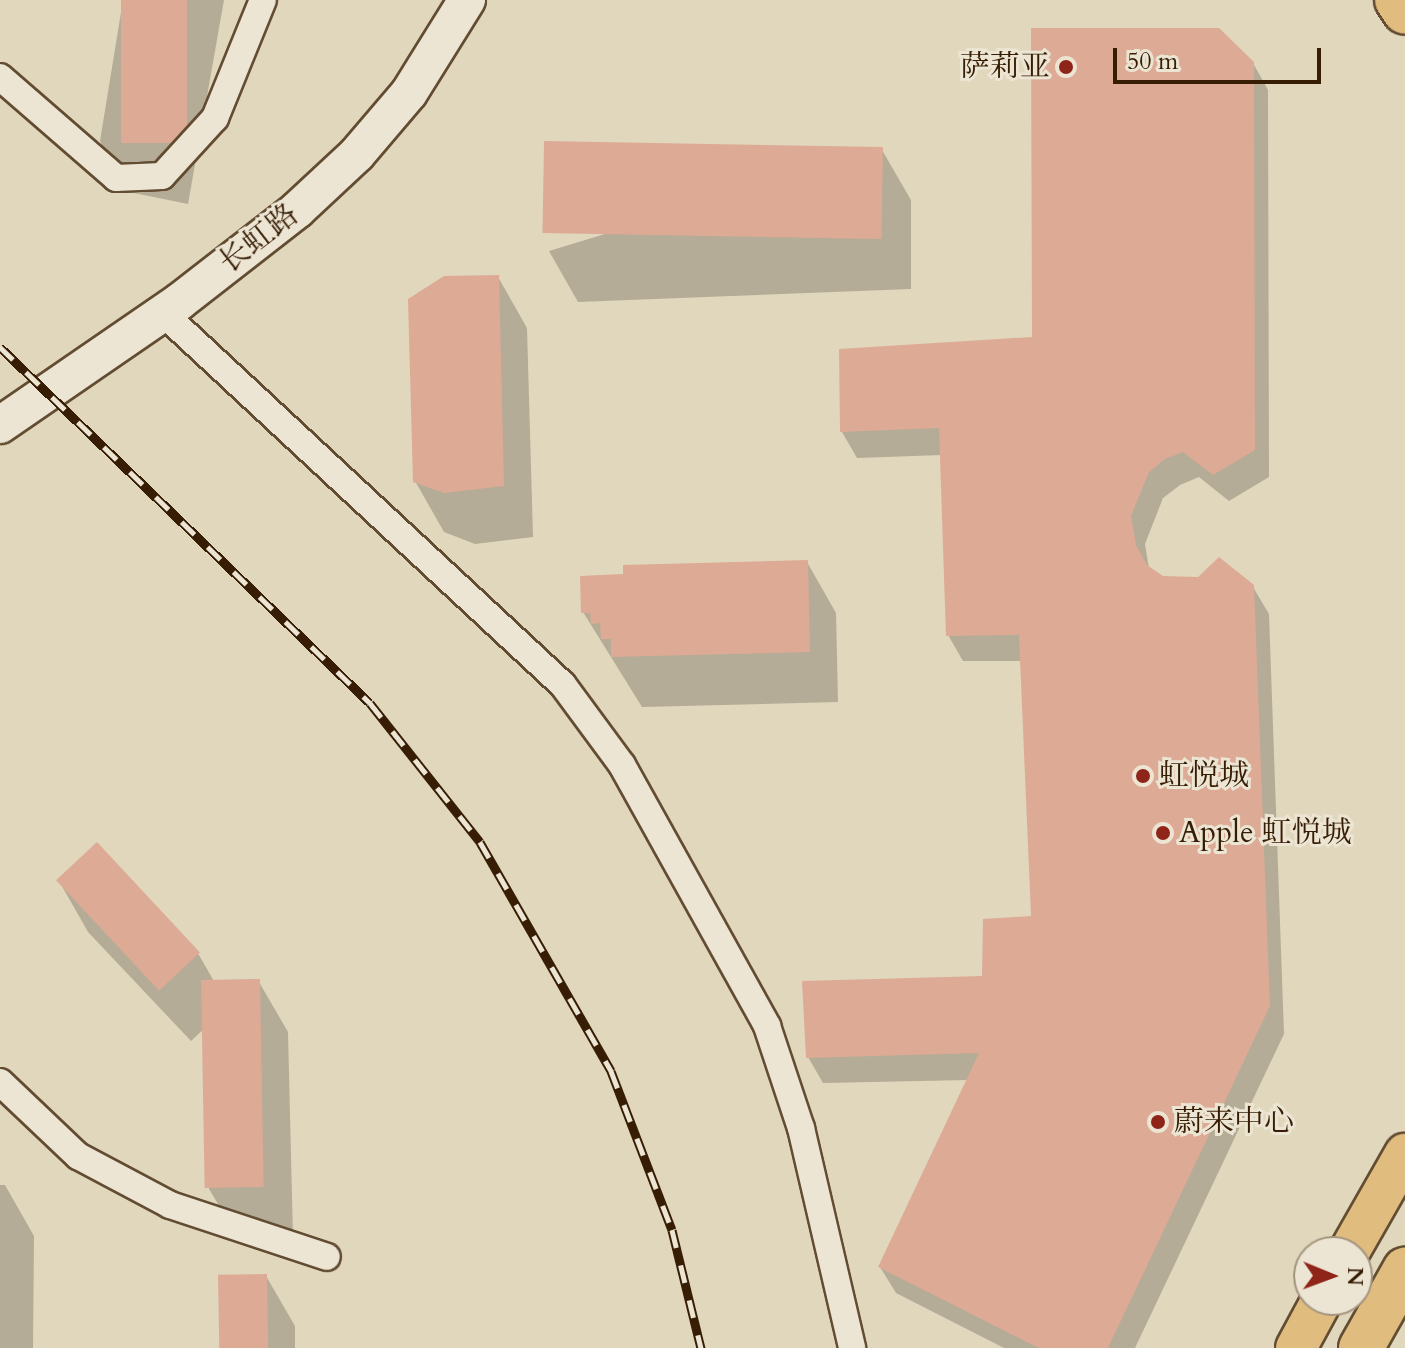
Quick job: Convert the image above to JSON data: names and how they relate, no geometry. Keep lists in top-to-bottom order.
{
  "streets": {
    "street": ["长虹路"]
  },
  "places": [
    "萨莉亚",
    "虹悦城",
    "Apple 虹悦城",
    "蔚来中心"
  ],
  "scale_bar": "50 m",
  "north": "right"
}
